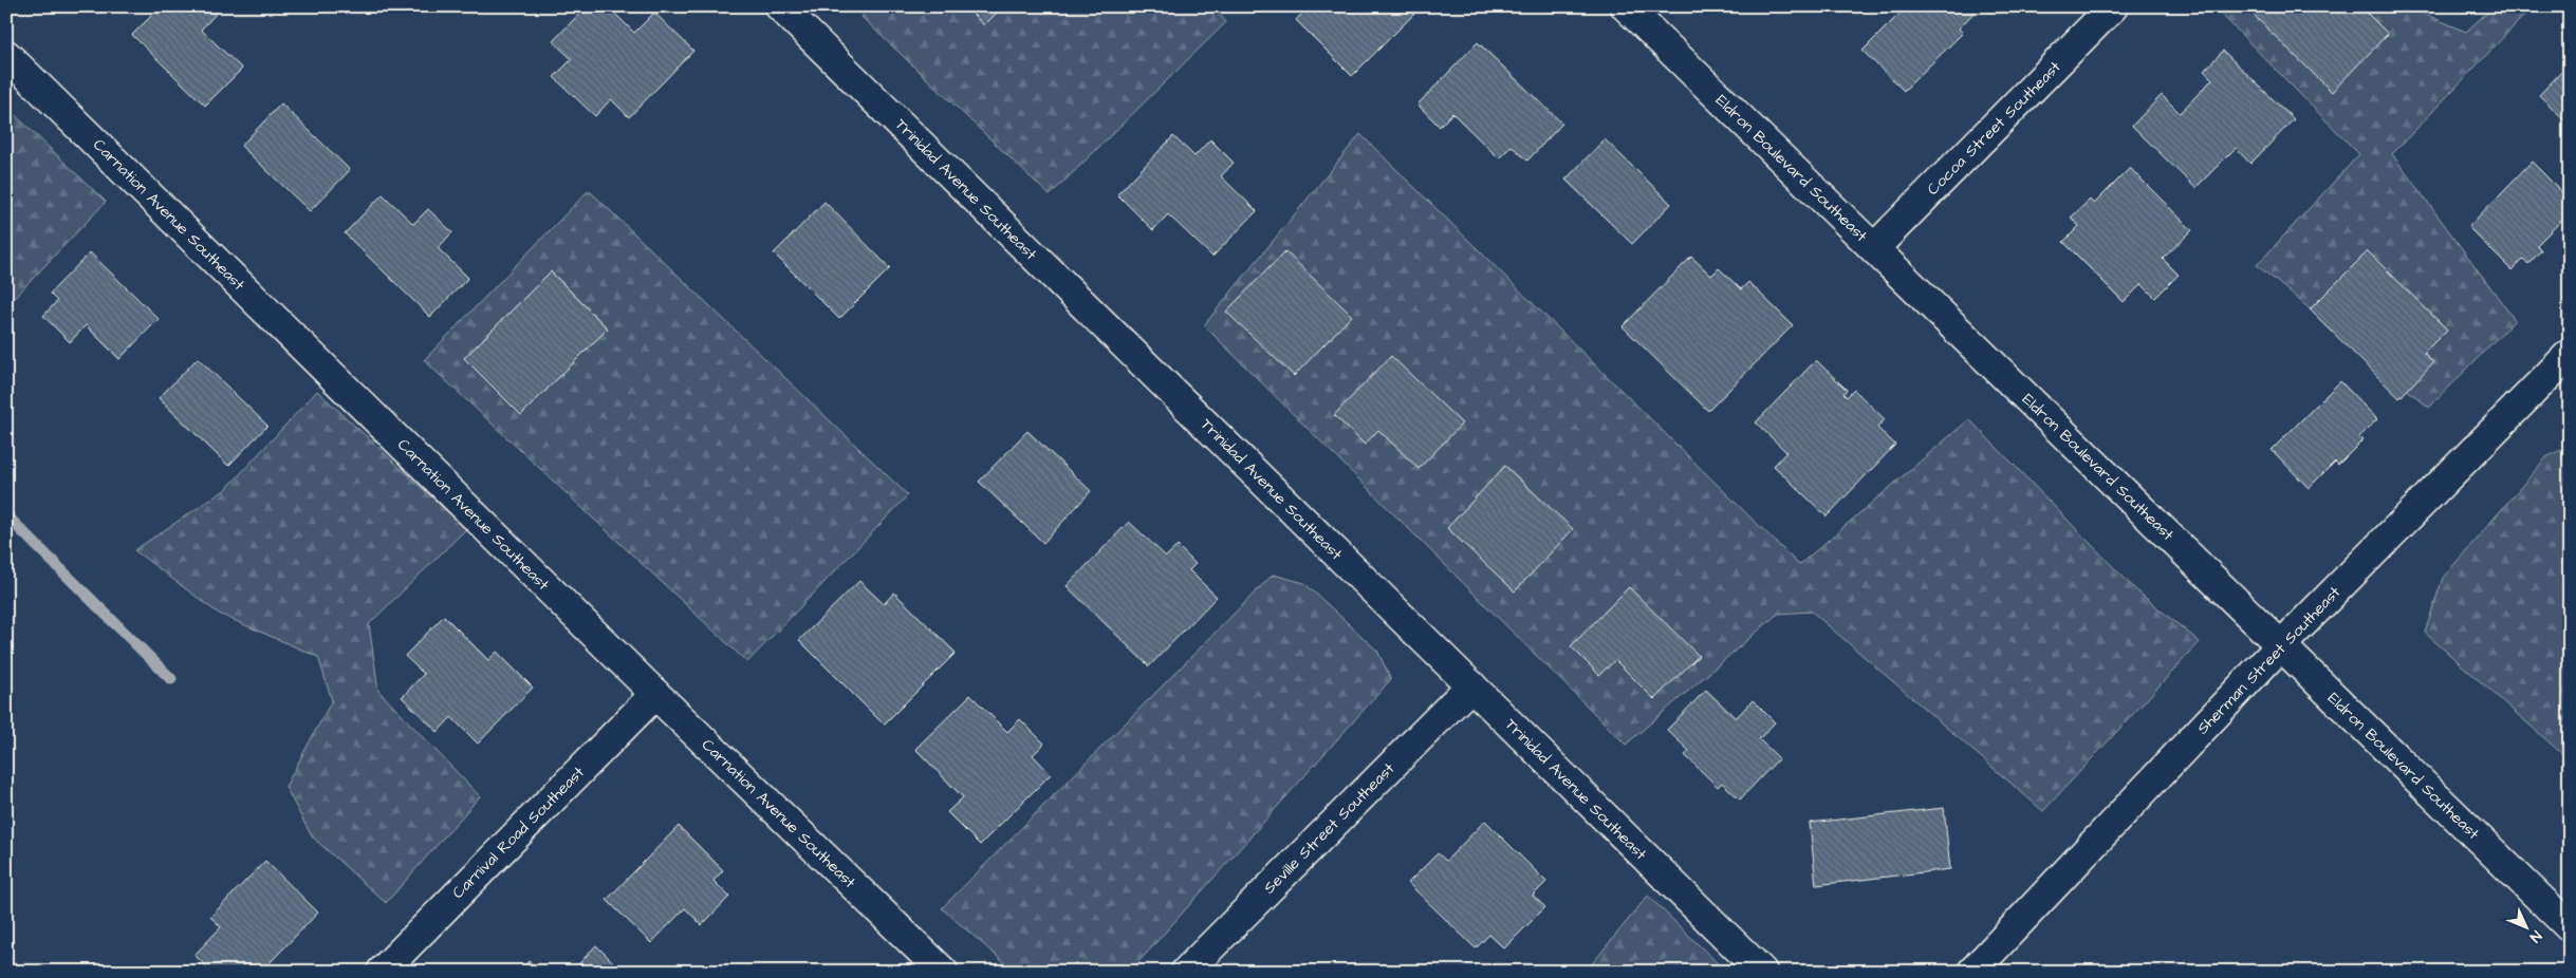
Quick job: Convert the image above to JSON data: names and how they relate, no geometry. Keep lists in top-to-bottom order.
{
  "streets": {
    "street": [
      "Cocoa Street Southeast",
      "Eldron Boulevard Southeast",
      "Trinidad Avenue Southeast",
      "Carnation Avenue Southeast",
      "Sherman Street Southeast",
      "Seville Street Southeast",
      "Carnival Road Southeast"
    ]
  },
  "crossings": [
    ["Cocoa Street Southeast", "Eldron Boulevard Southeast"],
    ["Eldron Boulevard Southeast", "Sherman Street Southeast"],
    ["Trinidad Avenue Southeast", "Seville Street Southeast"],
    ["Carnation Avenue Southeast", "Carnival Road Southeast"]
  ],
  "north": "bottom right"
}
